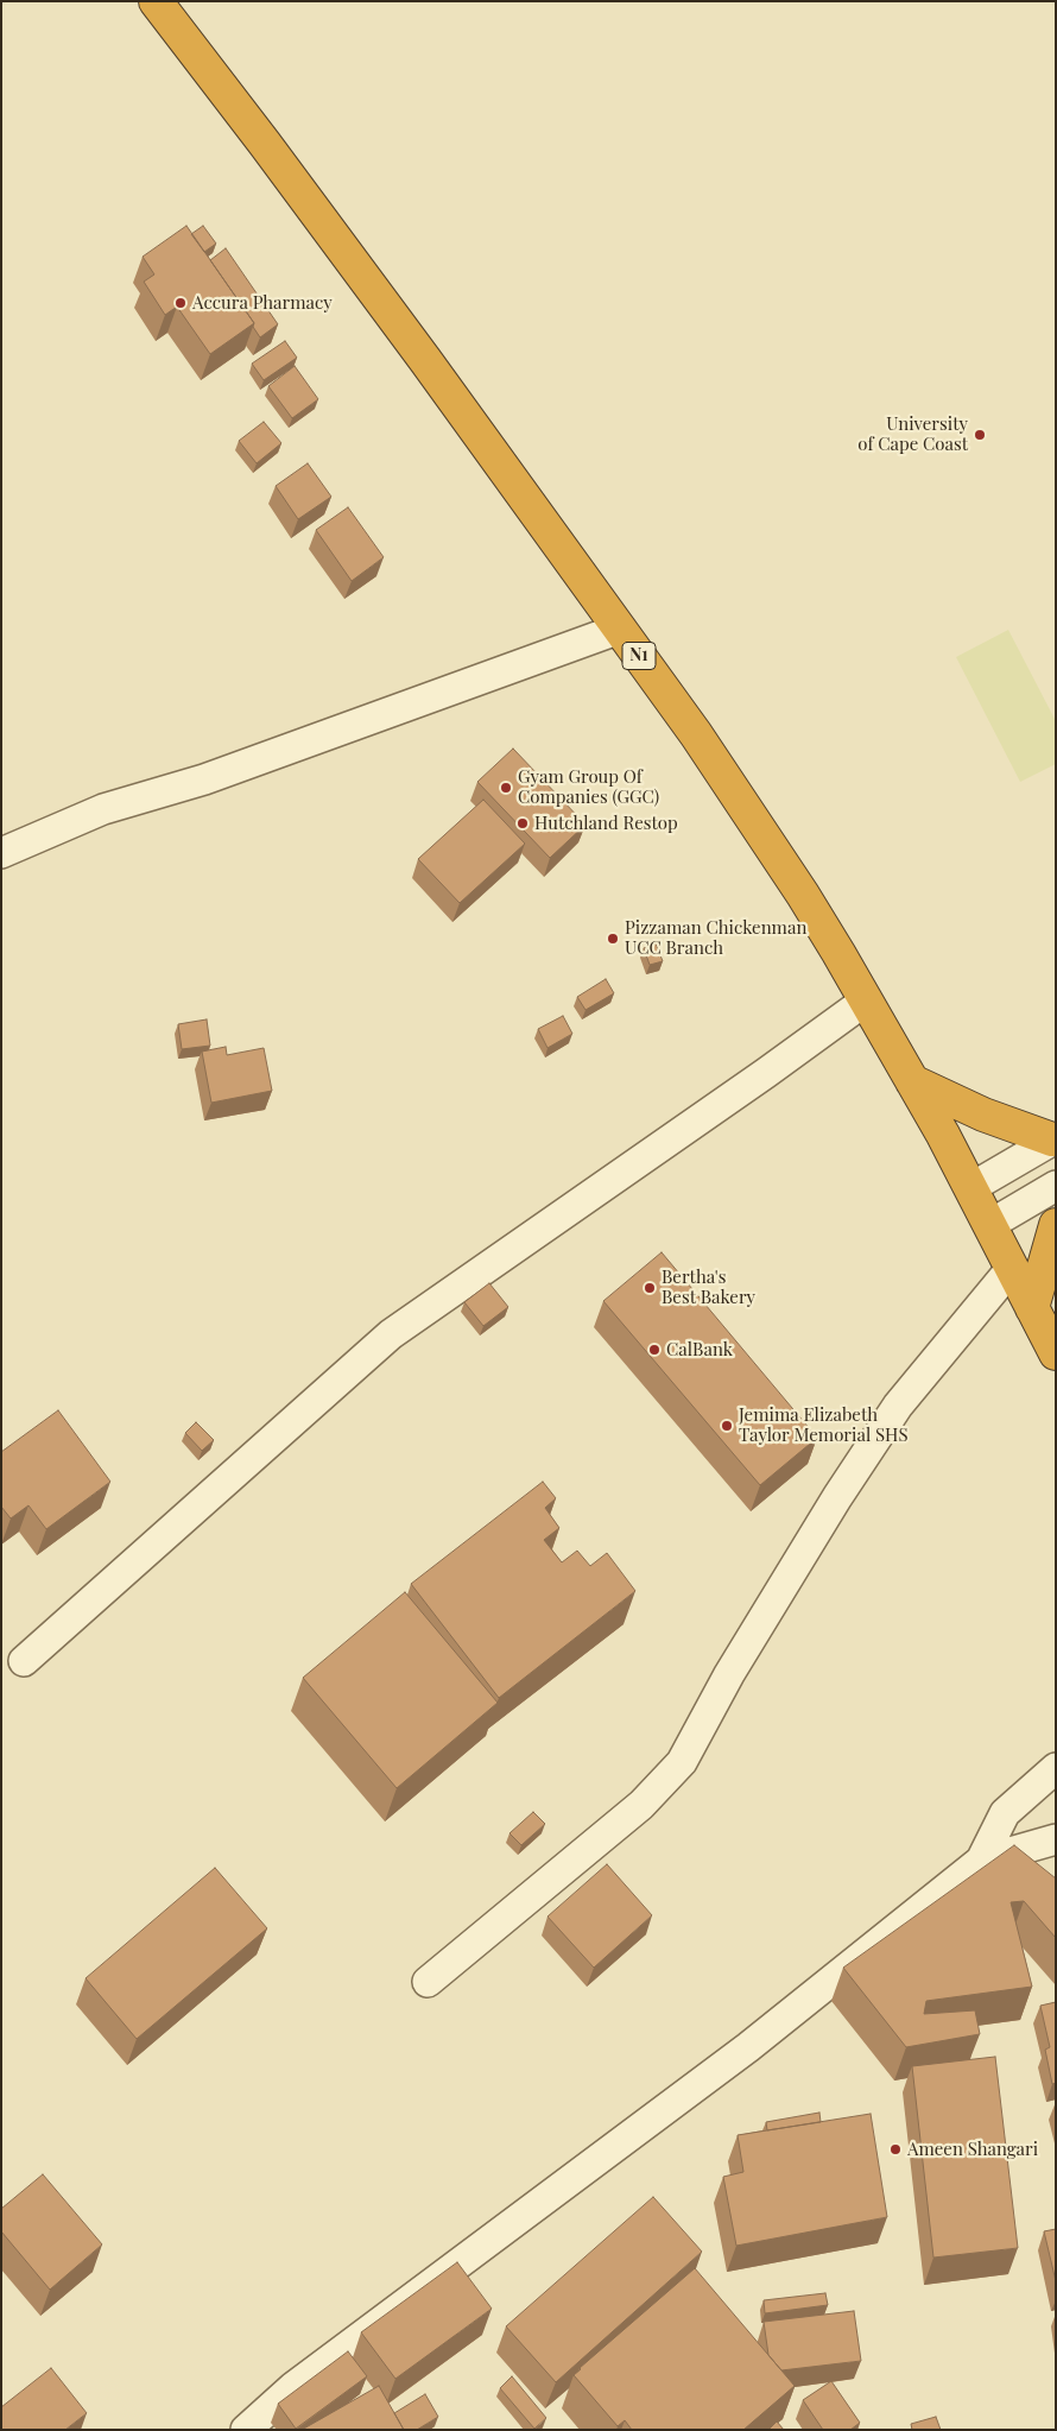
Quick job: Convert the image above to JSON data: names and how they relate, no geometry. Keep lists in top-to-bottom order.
{
  "streets": {
    "highway": ["N1"]
  },
  "places": [
    "Accura Pharmacy",
    "University of Cape Coast",
    "Gyam Group Of Companies (GGC)",
    "Hutchland Restop",
    "Pizzaman Chickenman UCC Branch",
    "Bertha's Best Bakery",
    "CalBank",
    "Jemima Elizabeth Taylor Memorial SHS",
    "Ameen Shangari"
  ]
}
